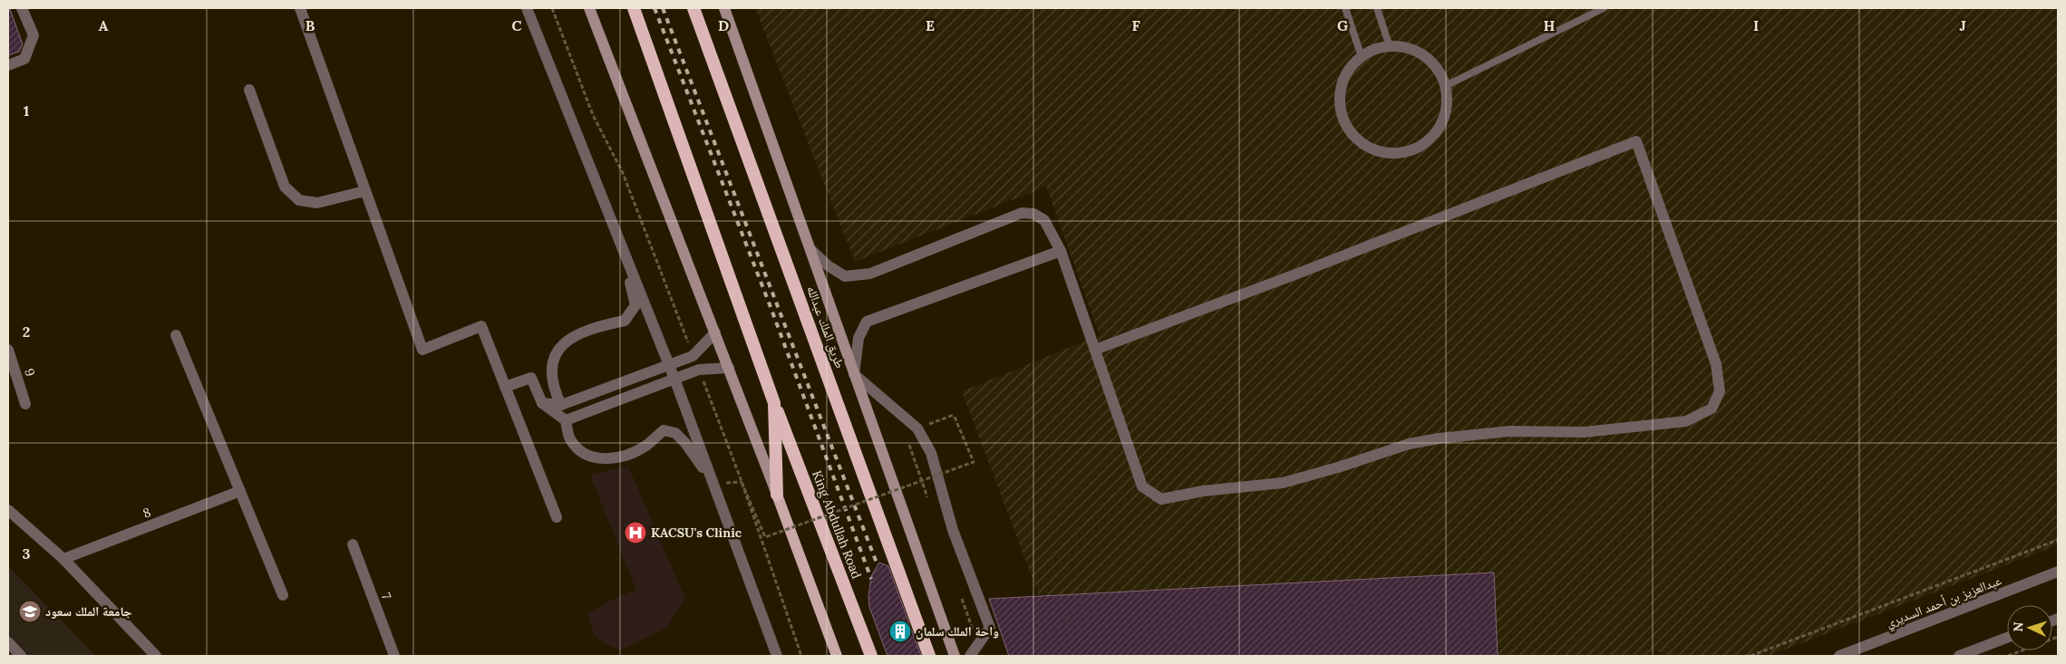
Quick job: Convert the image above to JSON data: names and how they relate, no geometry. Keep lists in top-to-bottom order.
{
  "streets": {
    "highway": ["طريق الملك عبدالله", "King Abdullah Road"],
    "street": [
      "9",
      "8",
      "7",
      "عبدالعزيز بن أحمد السديري"
    ]
  },
  "places": {
    "hospital": ["KACSU's Clinic"],
    "school or university": ["جامعة الملك سعود"],
    "building": ["واحة الملك سلمان"]
  },
  "north": "left",
  "grid": {
    "columns": [
      "A",
      "B",
      "C",
      "D",
      "E",
      "F",
      "G",
      "H",
      "I",
      "J"
    ],
    "rows": ["1", "2", "3"]
  }
}
